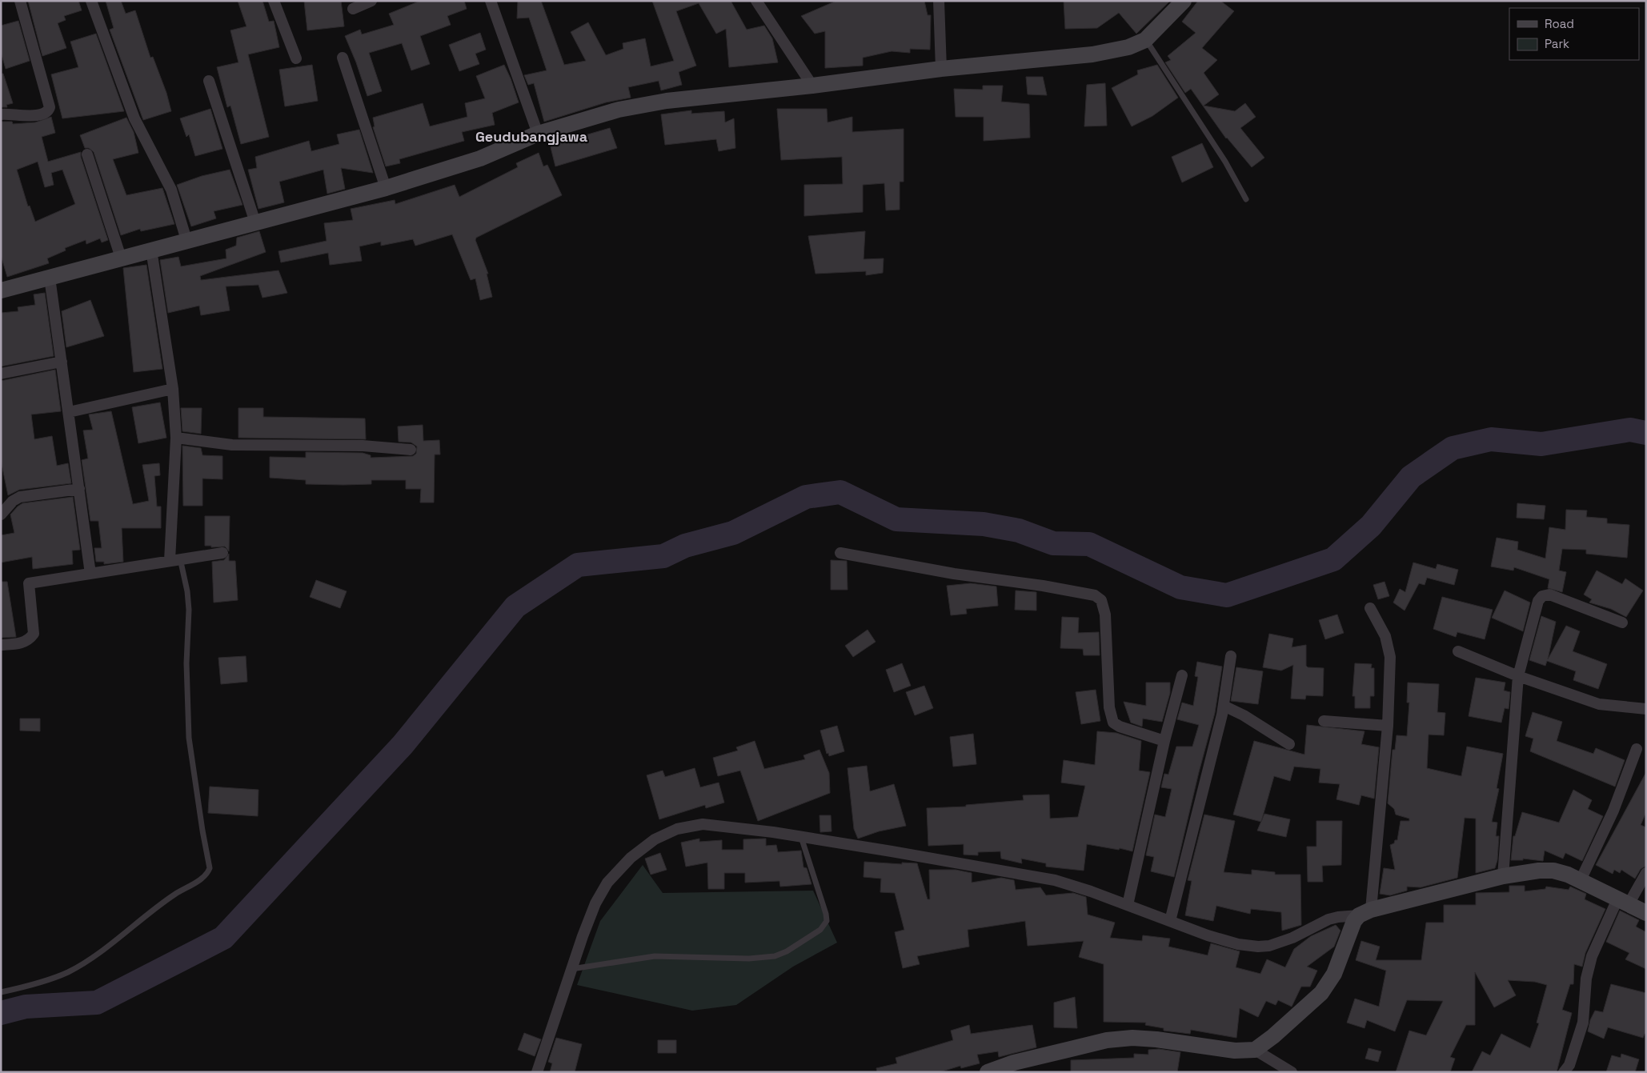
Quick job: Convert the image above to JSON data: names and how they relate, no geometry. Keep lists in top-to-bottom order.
{
  "districts": ["Geudubangjawa"],
  "legend": ["Road", "Park"]
}
